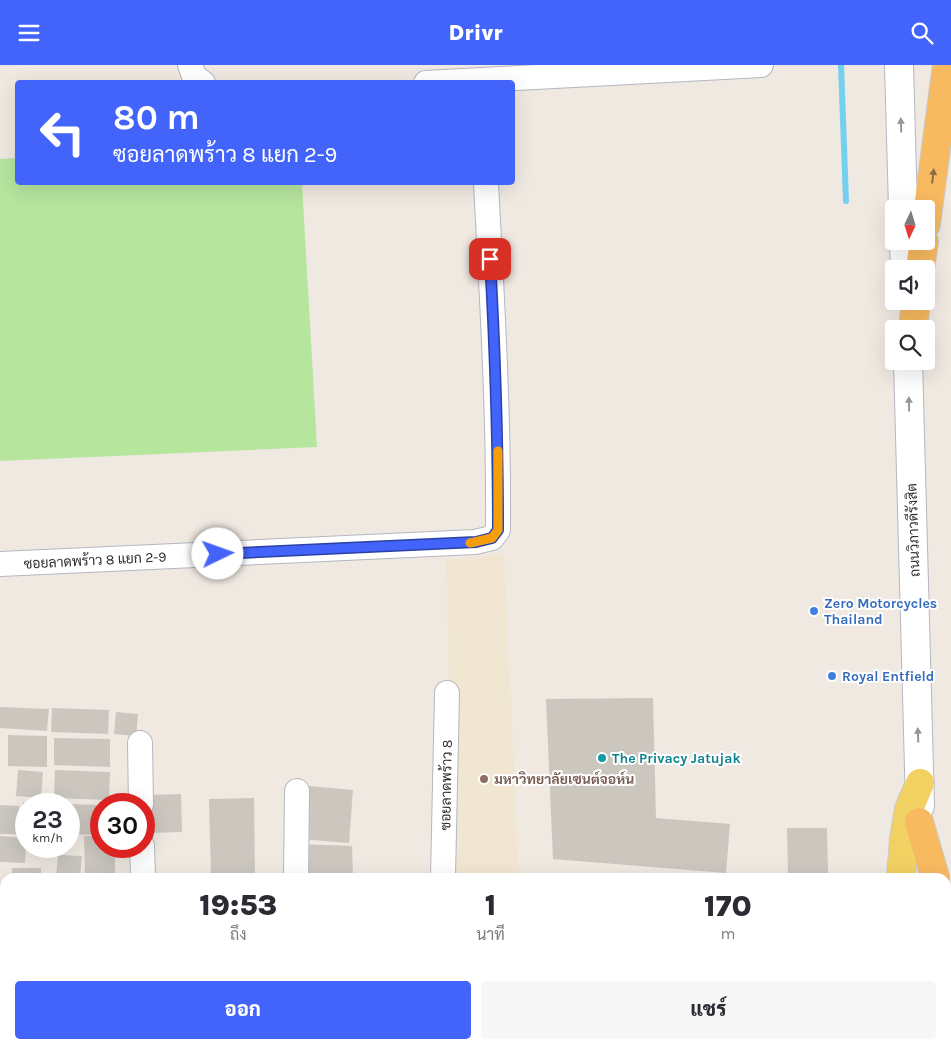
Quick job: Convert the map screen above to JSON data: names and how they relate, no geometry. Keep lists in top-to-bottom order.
{
  "streets": {
    "main road": ["ถนนวิภาวดีรังสิต"],
    "street": ["ซอยลาดพร้าว 8 แยก 2-9", "ซอยลาดพร้าว 8"]
  },
  "one_way": ["ถนนวิภาวดีรังสิต"],
  "places": [
    "Zero Motorcycles Thailand",
    "Royal Entfield",
    "The Privacy Jatujak",
    "มหาวิทยาลัยเซนต์จอห์น"
  ],
  "north": "bottom",
  "page": {
    "header": "Drivr",
    "turn": ["80 m", "ซอยลาดพร้าว 8 แยก 2-9"],
    "speed": "23 km/h",
    "limit": "30",
    "eta": [
      "19:53",
      "ถึง",
      "1",
      "นาที",
      "170",
      "m"
    ],
    "buttons": ["ออก", "แชร์"]
  }
}
